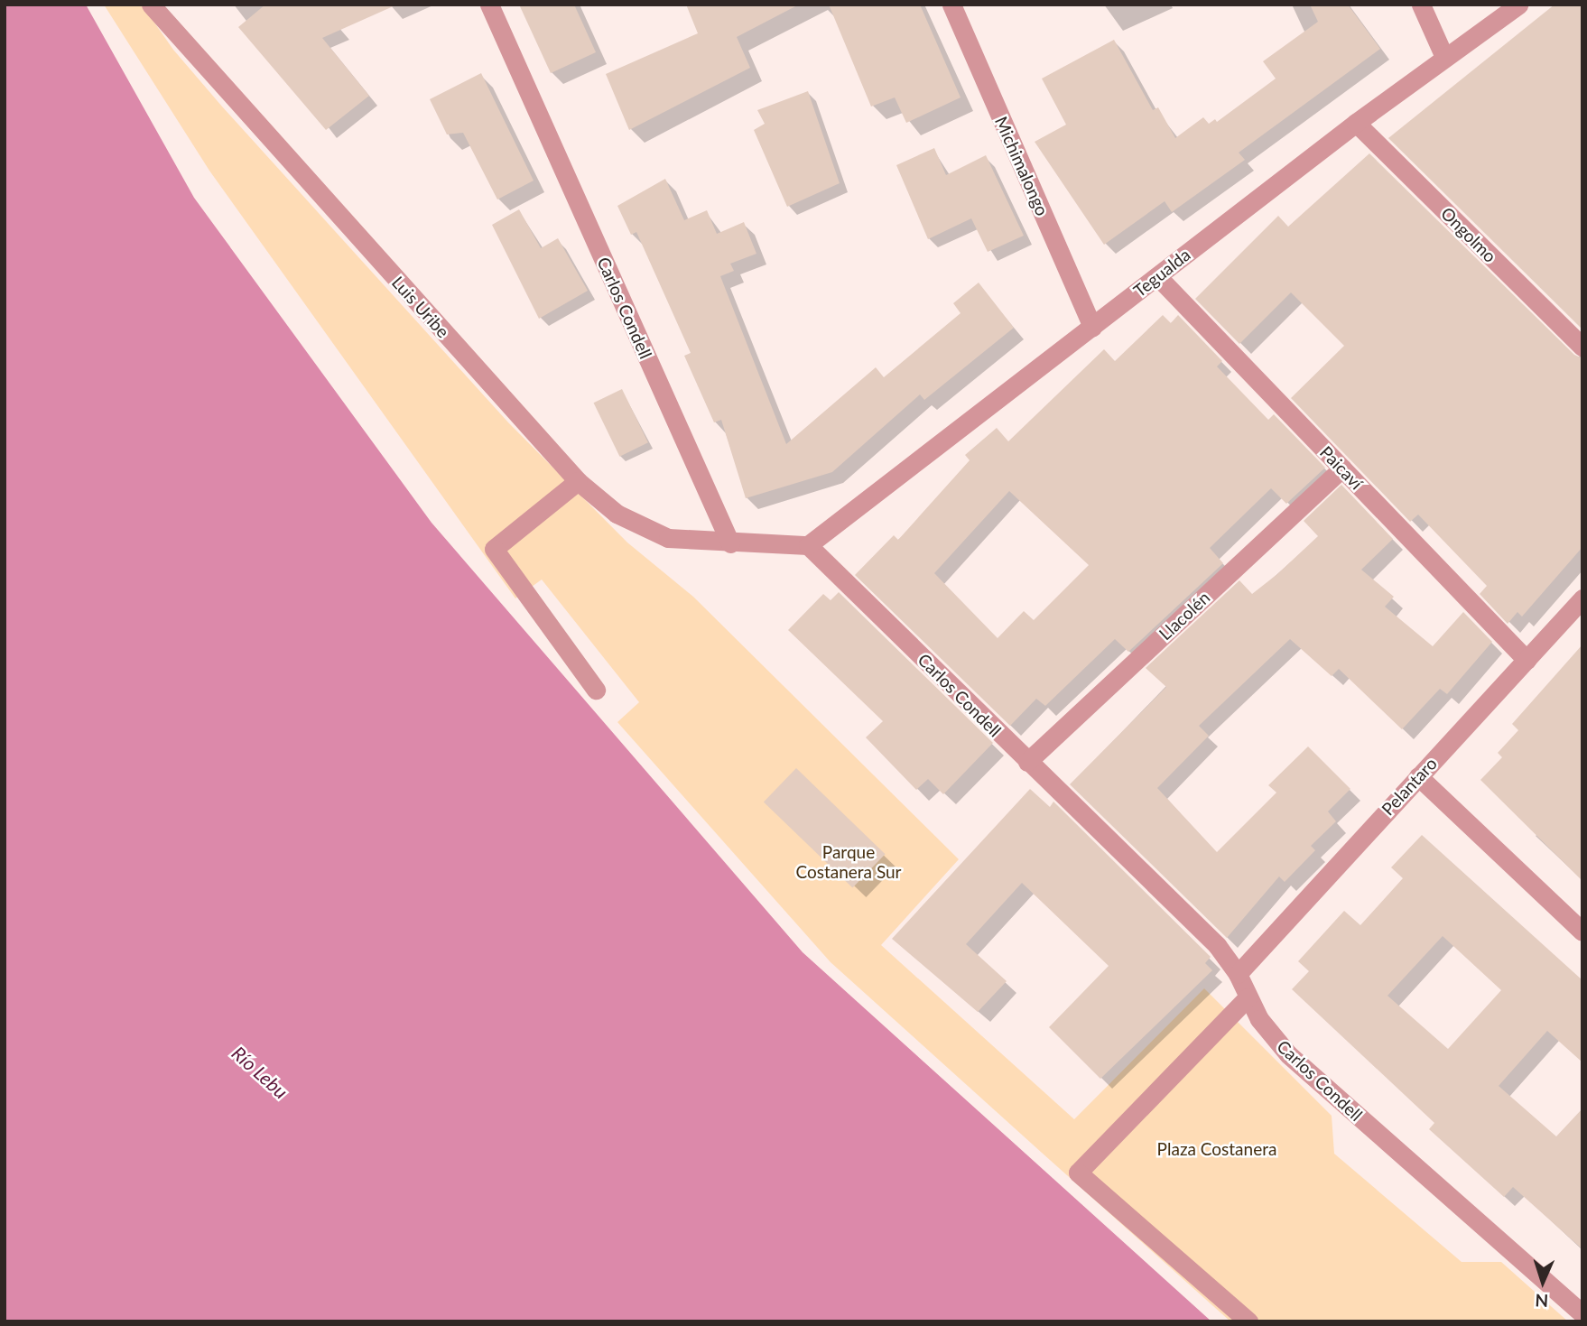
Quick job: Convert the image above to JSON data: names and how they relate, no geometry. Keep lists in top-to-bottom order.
{
  "streets": {
    "street": [
      "Michimalongo",
      "Ongolmo",
      "Tegualda",
      "Luis Uribe",
      "Carlos Condell",
      "Paicaví",
      "Llacolén",
      "Pelantaro"
    ]
  },
  "crossings": [
    ["Michimalongo", "Tegualda"],
    ["Ongolmo", "Tegualda"],
    ["Tegualda", "Carlos Condell"],
    ["Tegualda", "Paicaví"],
    ["Luis Uribe", "Carlos Condell"],
    ["Carlos Condell", "Llacolén"],
    ["Carlos Condell", "Pelantaro"],
    ["Paicaví", "Llacolén"],
    ["Paicaví", "Pelantaro"]
  ],
  "water": ["Río Lebu"],
  "parks": ["Parque Costanera Sur", "Plaza Costanera"],
  "north": "bottom"
}
